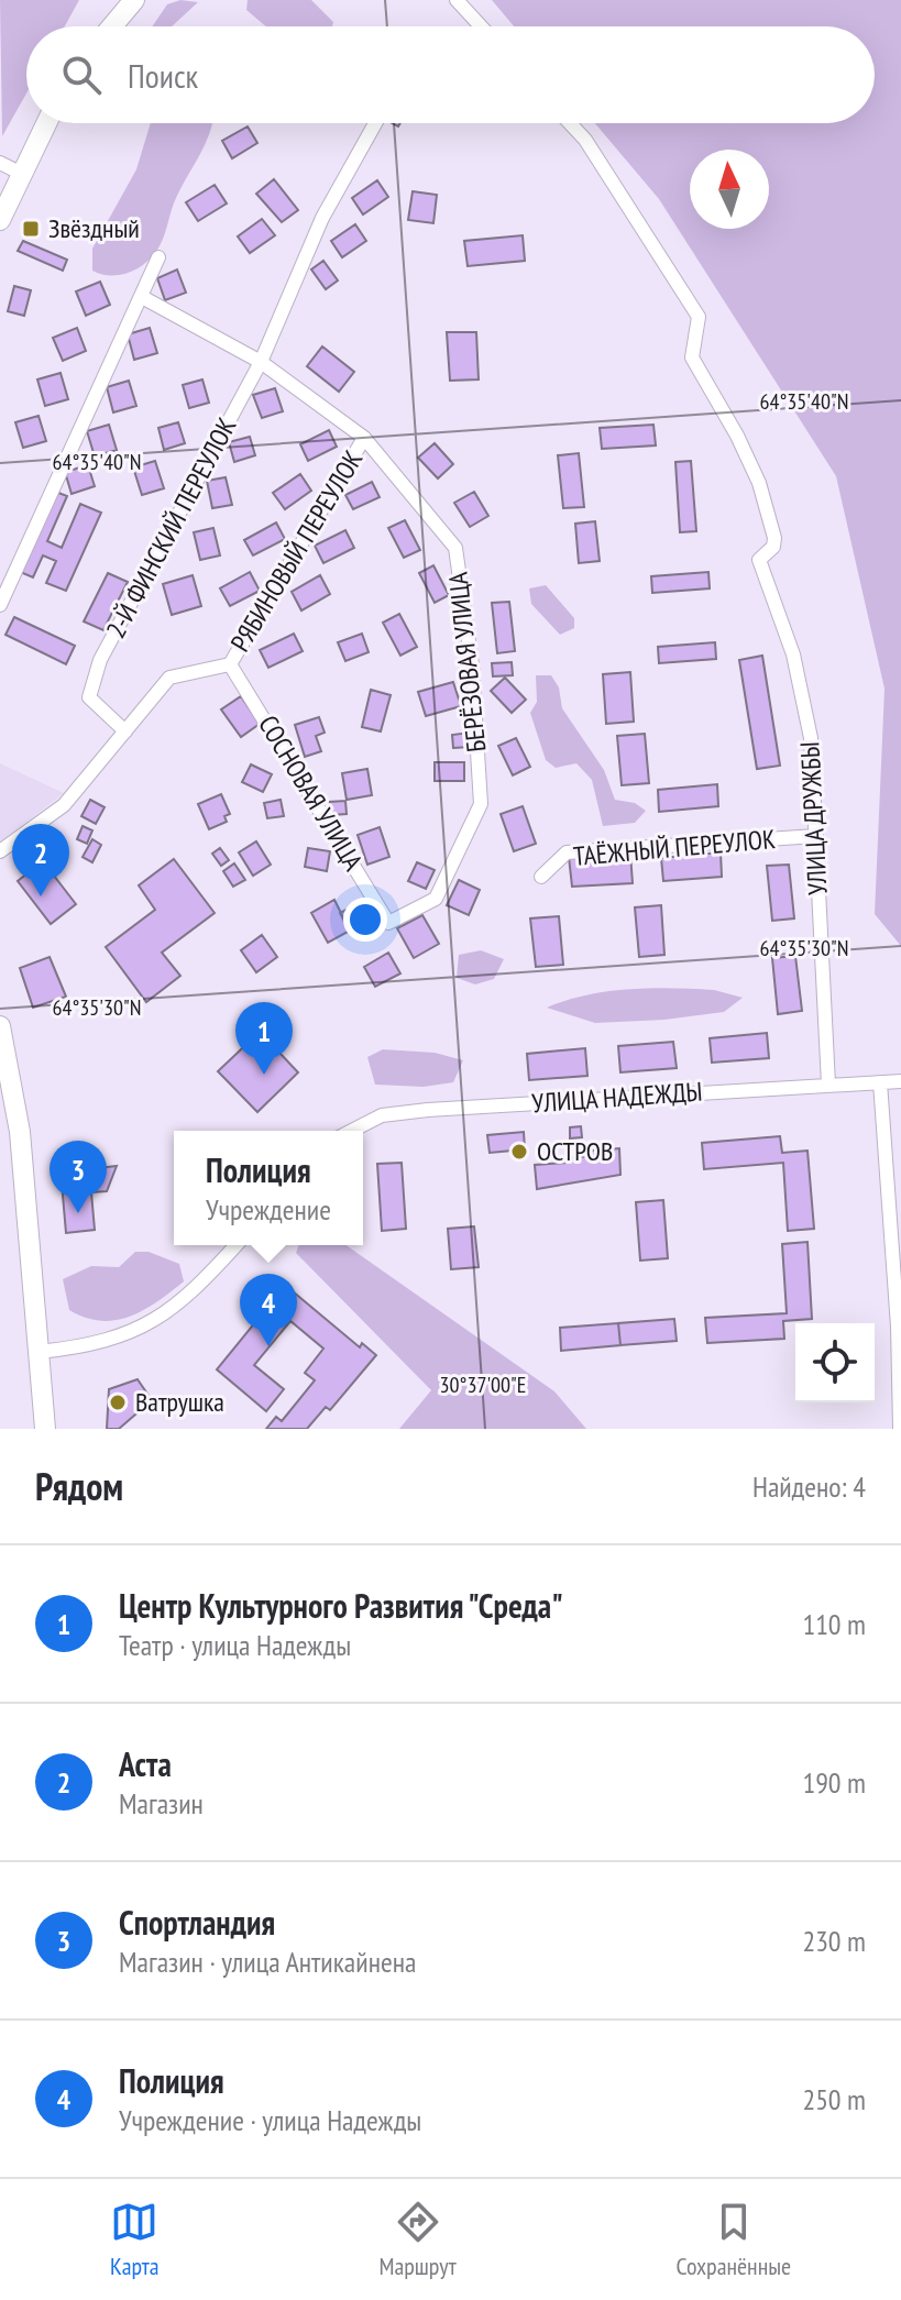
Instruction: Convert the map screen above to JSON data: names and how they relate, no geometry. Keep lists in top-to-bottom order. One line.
{"streets":{"street":["2-Й ФИНСКИЙ ПЕРЕУЛОК","РЯБИНОВЫЙ ПЕРЕУЛОК","БЕРЁЗОВАЯ УЛИЦА","СОСНОВАЯ УЛИЦА","УЛИЦА ДРУЖБЫ","ТАЁЖНЫЙ ПЕРЕУЛОК","УЛИЦА НАДЕЖДЫ"]},"crossings":[["2-Й ФИНСКИЙ ПЕРЕУЛОК","БЕРЁЗОВАЯ УЛИЦА"],["РЯБИНОВЫЙ ПЕРЕУЛОК","БЕРЁЗОВАЯ УЛИЦА"],["РЯБИНОВЫЙ ПЕРЕУЛОК","СОСНОВАЯ УЛИЦА"],["БЕРЁЗОВАЯ УЛИЦА","СОСНОВАЯ УЛИЦА"],["УЛИЦА ДРУЖБЫ","ТАЁЖНЫЙ ПЕРЕУЛОК"],["УЛИЦА ДРУЖБЫ","УЛИЦА НАДЕЖДЫ"]],"places":{"transit":["Звёздный"],"other":["ОСТРОВ","Ватрушка"]},"north":"top","page":{"search":"Поиск","pins":["2","1","3","4"],"popup":["Полиция","Учреждение"],"heading":["Рядом","Найдено: 4"],"list":[{"mark":"1","name":"Центр Культурного Развития \"Среда\"","note":"Театр · улица Надежды","value":"110 m"},{"mark":"2","name":"Аста","note":"Магазин","value":"190 m"},{"mark":"3","name":"Спортландия","note":"Магазин · улица Антикайнена","value":"230 m"},{"mark":"4","name":"Полиция","note":"Учреждение · улица Надежды","value":"250 m"}],"nav":["Карта","Маршрут","Сохранённые"]},"coordinates":["64°35'40\"N","64°35'30\"N","30°37'00\"E"]}
